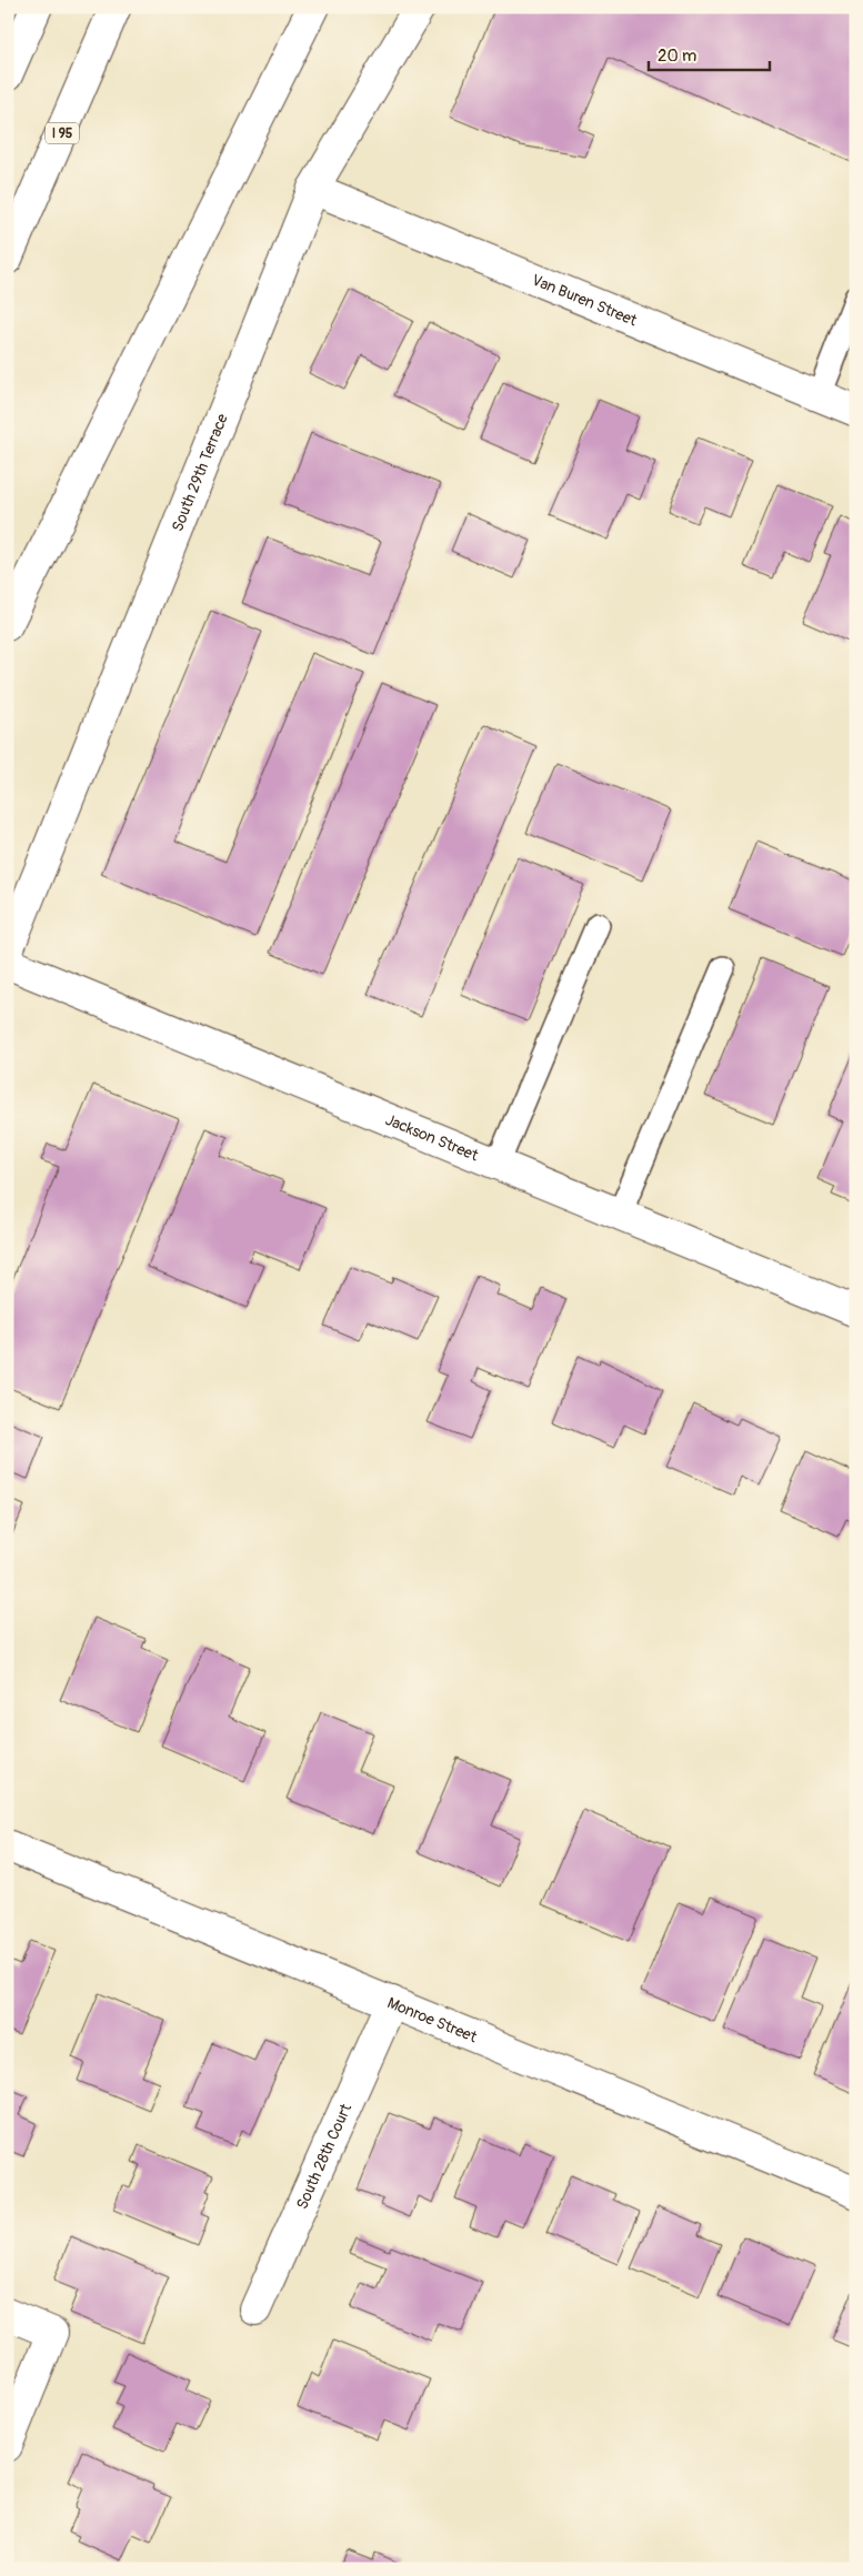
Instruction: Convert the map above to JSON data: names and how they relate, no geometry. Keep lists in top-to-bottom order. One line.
{"streets":{"main road":["I 95","Van Buren Street","South 29th Terrace","Jackson Street","Monroe Street","South 28th Court"]},"crossings":[["Van Buren Street","South 29th Terrace"],["Monroe Street","South 28th Court"]],"scale_bar":"20 m"}
